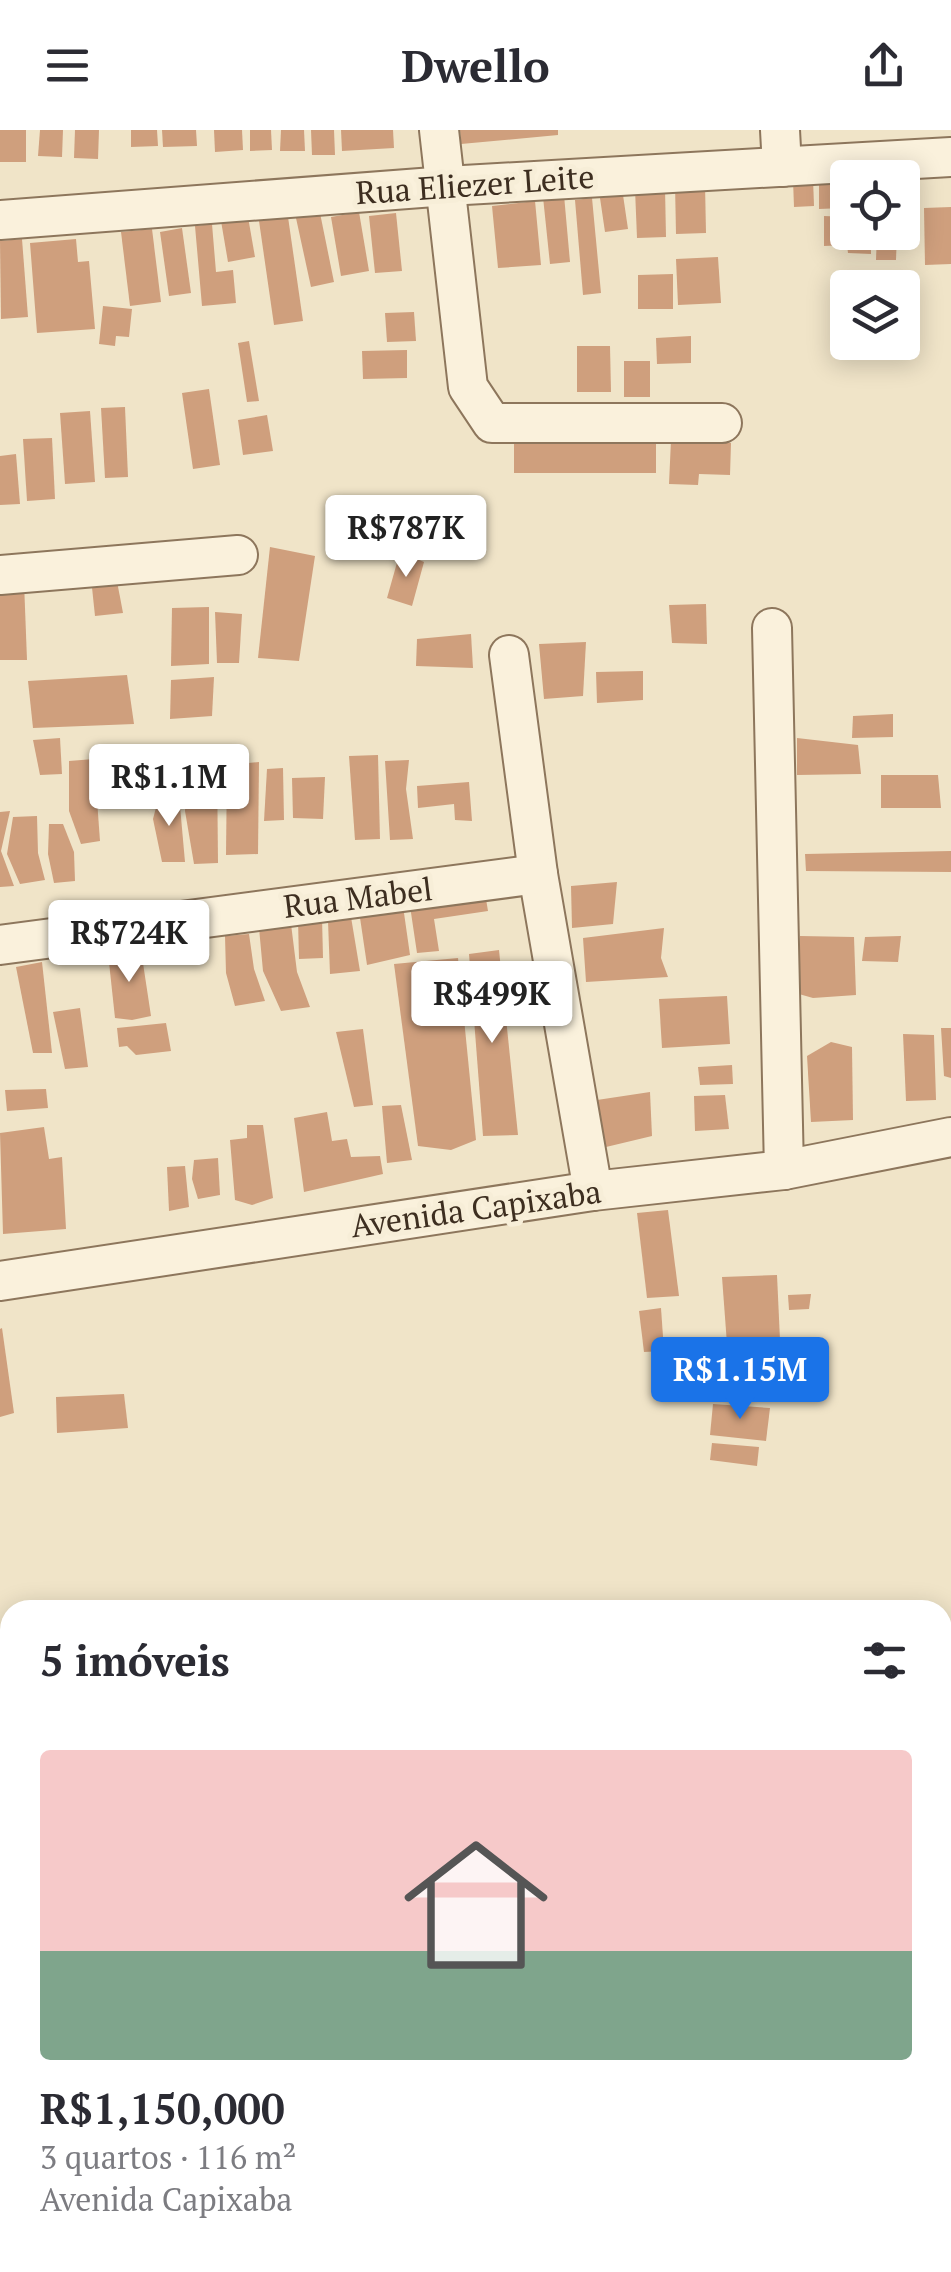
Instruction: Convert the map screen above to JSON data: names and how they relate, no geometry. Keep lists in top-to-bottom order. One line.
{"streets":{"street":["Rua Eliezer Leite","Rua Mabel","Avenida Capixaba"]},"page":{"header":"Dwello","price":["R$787K","R$1.1M","R$724K","R$499K","R$1.15M"],"heading":"5 imóveis","list":[{"name":"R$1,150,000","note":"3 quartos · 116 m² · Avenida Capixaba"}]}}
